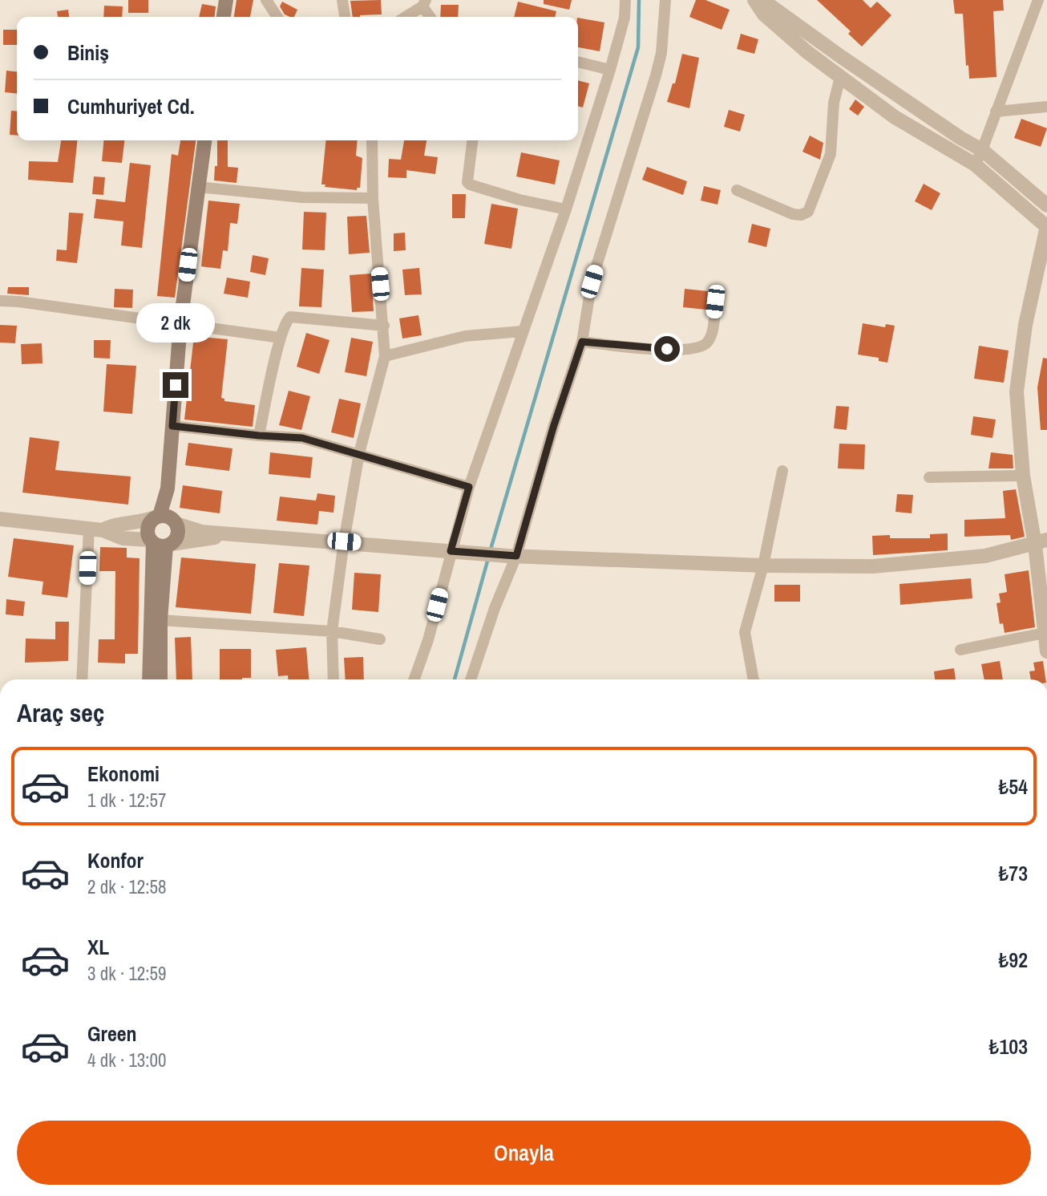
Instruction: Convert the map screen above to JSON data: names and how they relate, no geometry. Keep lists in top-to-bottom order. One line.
{"page":{"banner":["Biniş","Cumhuriyet Cd."],"bubble":"2 dk","heading":"Araç seç","list":[{"name":"Ekonomi","note":"1 dk · 12:57","value":"₺54"},{"name":"Konfor","note":"2 dk · 12:58","value":"₺73"},{"name":"XL","note":"3 dk · 12:59","value":"₺92"},{"name":"Green","note":"4 dk · 13:00","value":"₺103"}],"buttons":"Onayla"}}
